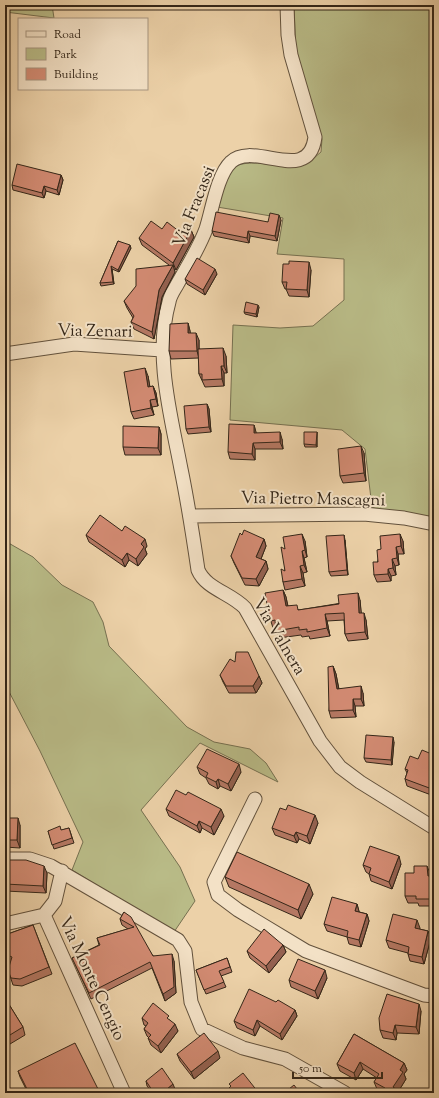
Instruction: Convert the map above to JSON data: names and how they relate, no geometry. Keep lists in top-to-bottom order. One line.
{"streets":{"street":["Via Fracassi","Via Zenari","Via Pietro Mascagni","Via Valnera","Via Monte Cengio"]},"crossings":[["Via Fracassi","Via Zenari"],["Via Fracassi","Via Valnera"],["Via Zenari","Via Valnera"],["Via Pietro Mascagni","Via Valnera"]],"legend":["Road","Park","Building"],"scale_bar":"50 m"}
